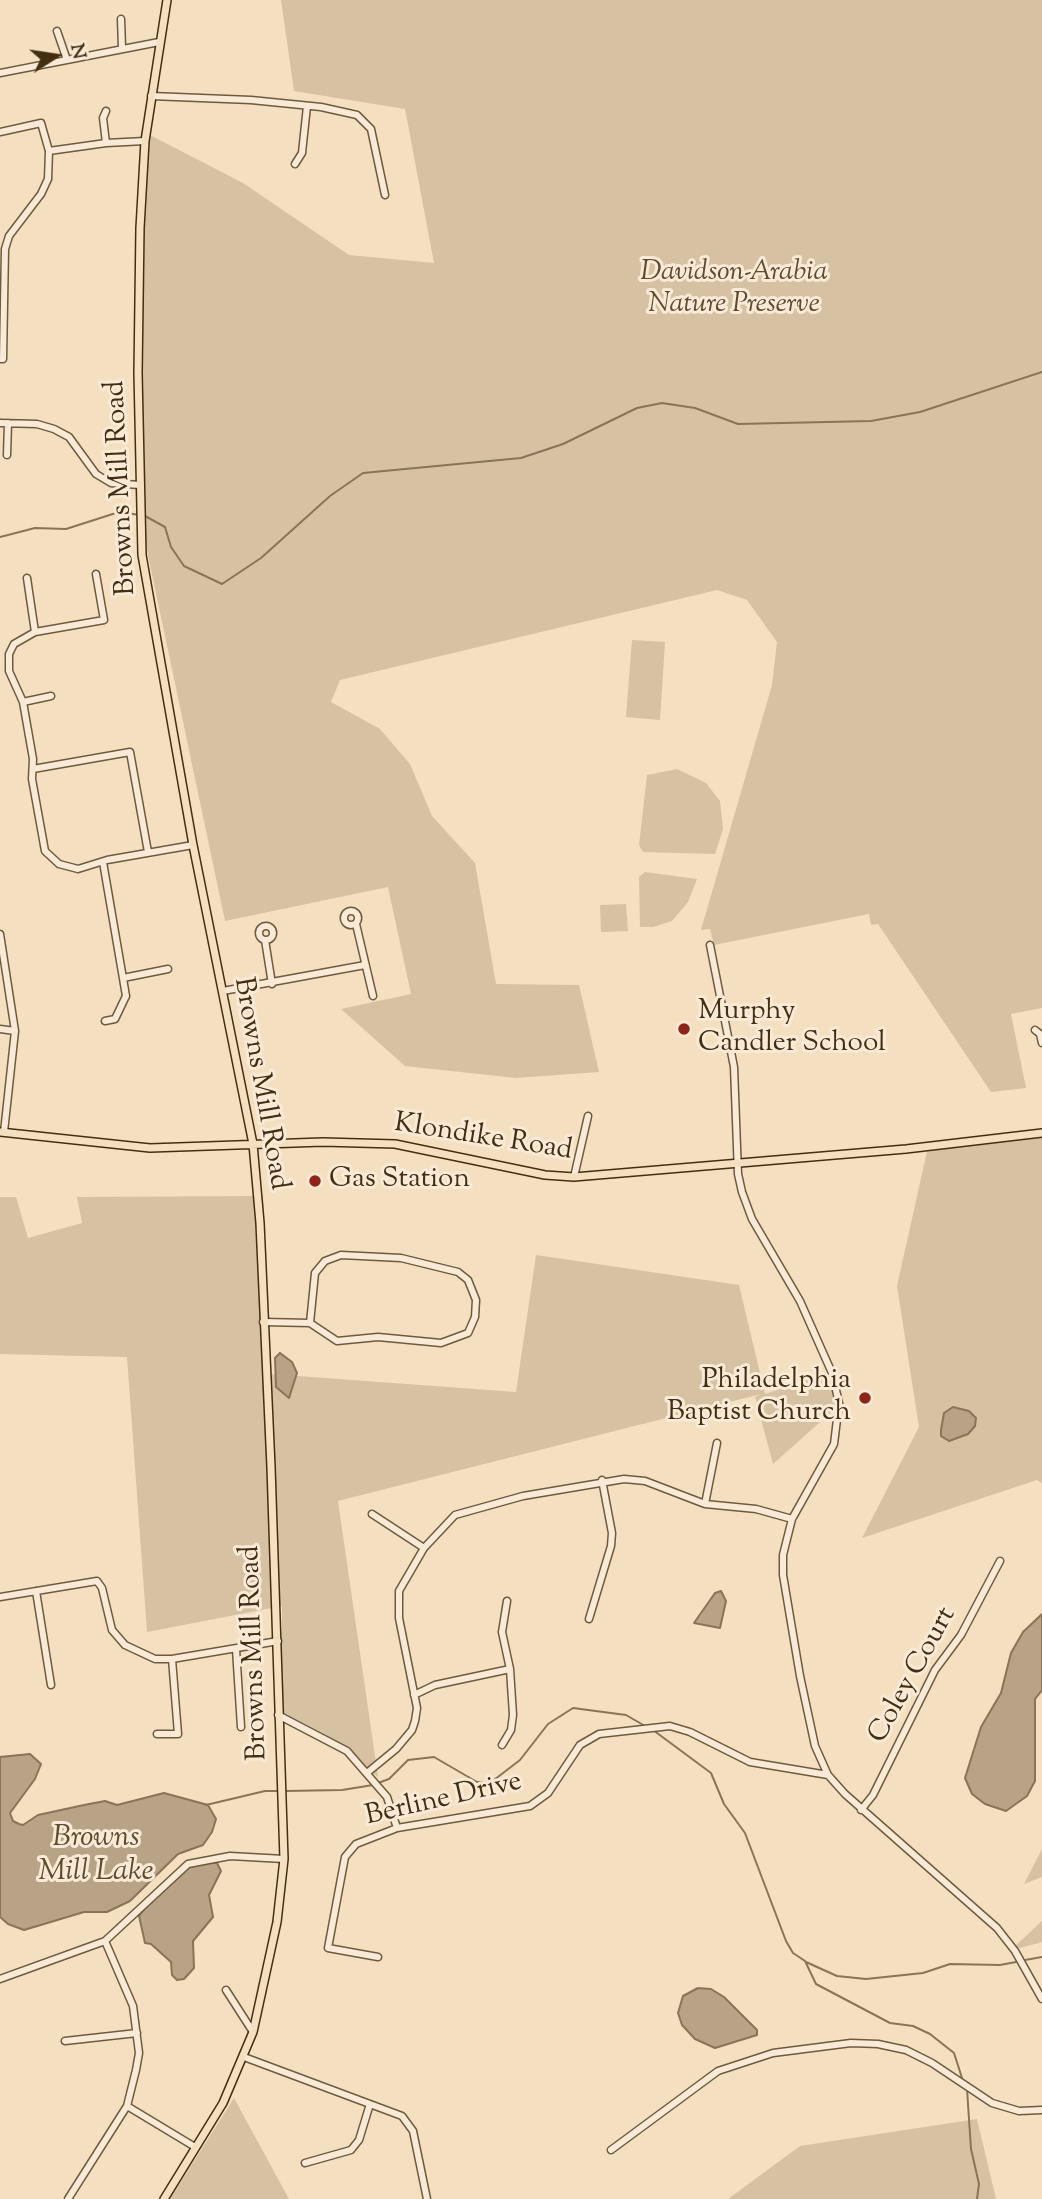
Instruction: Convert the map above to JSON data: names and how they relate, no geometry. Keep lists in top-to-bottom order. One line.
{"streets":{"main road":["Browns Mill Road","Klondike Road"],"street":["Coley Court","Berline Drive"]},"crossings":[["Browns Mill Road","Klondike Road"]],"water":["Browns Mill Lake"],"parks":["Davidson-Arabia Nature Preserve"],"places":["Murphy Candler School","Gas Station","Philadelphia Baptist Church"],"north":"right"}
